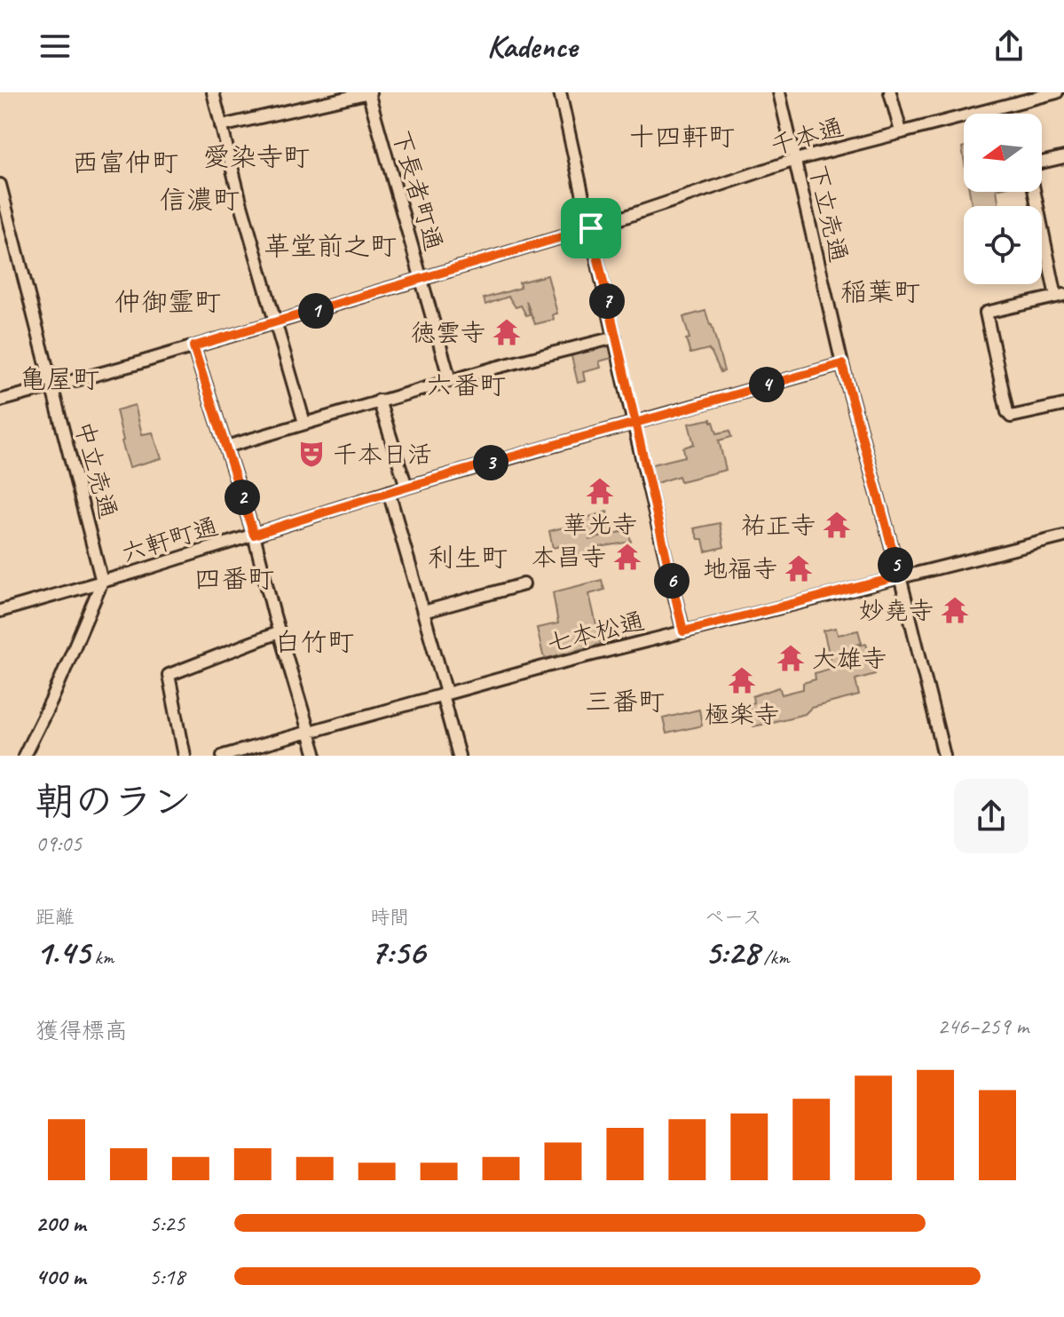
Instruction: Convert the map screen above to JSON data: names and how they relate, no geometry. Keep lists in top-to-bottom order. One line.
{"streets":{"street":["千本通","下長者町通","下立売通","中立売通","六軒町通","七本松通"]},"crossings":[["千本通","下長者町通"],["千本通","下立売通"],["千本通","中立売通"],["下立売通","六軒町通"],["下立売通","七本松通"],["中立売通","六軒町通"]],"districts":["十四軒町","愛染寺町","西富仲町","信濃町","革堂前之町","稲葉町","仲御霊町","亀屋町","六番町","利生町","四番町","白竹町","三番町"],"places":{"temple":["徳雲寺","華光寺","祐正寺","本昌寺","地福寺","妙堯寺","大雄寺","極楽寺"],"theatre":["千本日活"]},"north":"left","page":{"header":"Kadence","pins":["7","1","4","3","2","5","6"],"heading":["朝のラン","09:05"],"stats":[["距離","1.45 km"],["時間","7:56"],["ペース","5:28 /km"]],"chart":["獲得標高","246–259 m"],"list":[{"name":"200 m","note":"5:25"},{"name":"400 m","note":"5:18"}]}}
